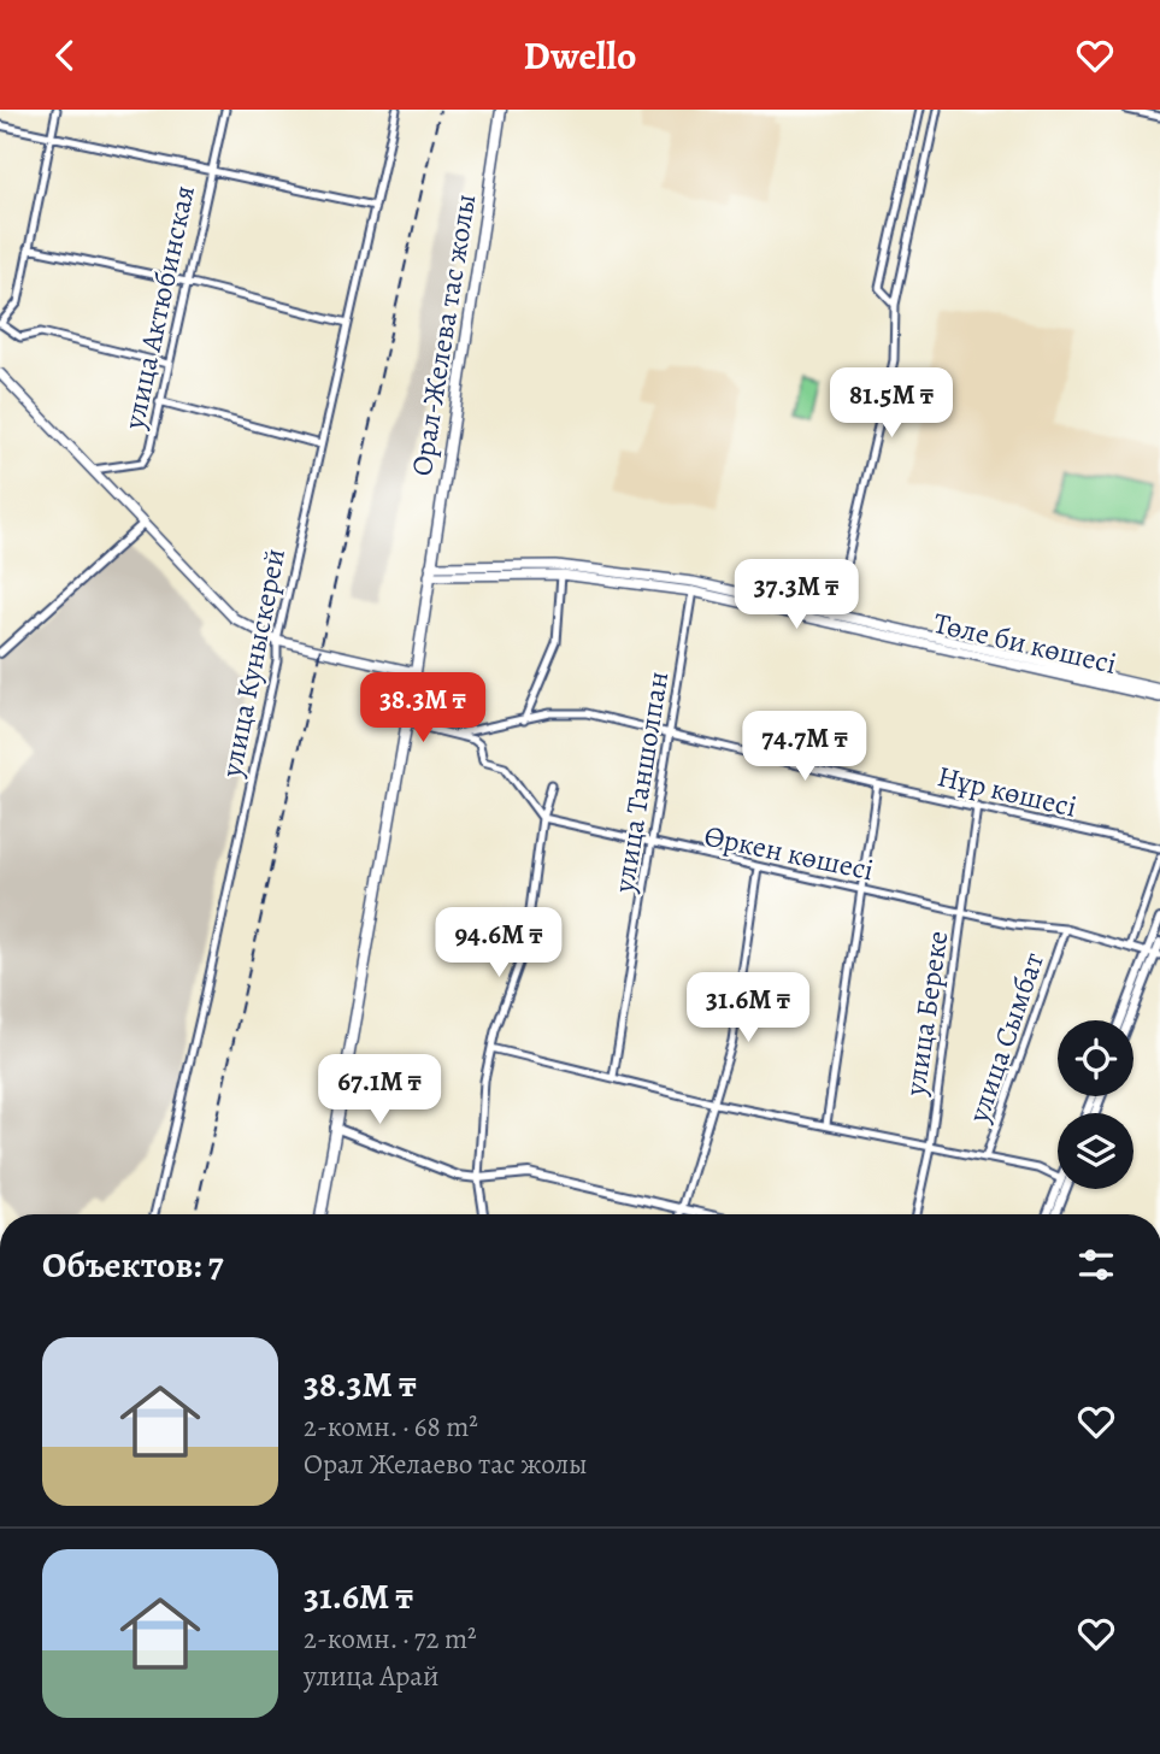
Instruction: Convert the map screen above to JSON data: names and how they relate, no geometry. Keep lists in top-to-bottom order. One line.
{"streets":{"main road":["Орал-Желева тас жолы","Төле би көшесі"],"street":["улица Актюбинская","улица Куныскерей","улица Таншолпан","Нұр көшесі","Өркен көшесі","улица Береке","улица Сымбат"]},"crossings":[["Орал-Желева тас жолы","Төле би көшесі"],["Төле би көшесі","улица Таншолпан"],["улица Таншолпан","Нұр көшесі"],["улица Таншолпан","Өркен көшесі"],["Нұр көшесі","улица Береке"],["Өркен көшесі","улица Береке"],["Өркен көшесі","улица Сымбат"]],"page":{"header":"Dwello","price":["81.5M ₸","37.3M ₸","38.3M ₸","74.7M ₸","94.6M ₸","31.6M ₸","67.1M ₸"],"heading":"Объектов: 7","list":[{"name":"38.3M ₸","note":"2-комн. · 68 m² · Орал Желаево тас жолы"},{"name":"31.6M ₸","note":"2-комн. · 72 m² · улица Арай"}]}}
